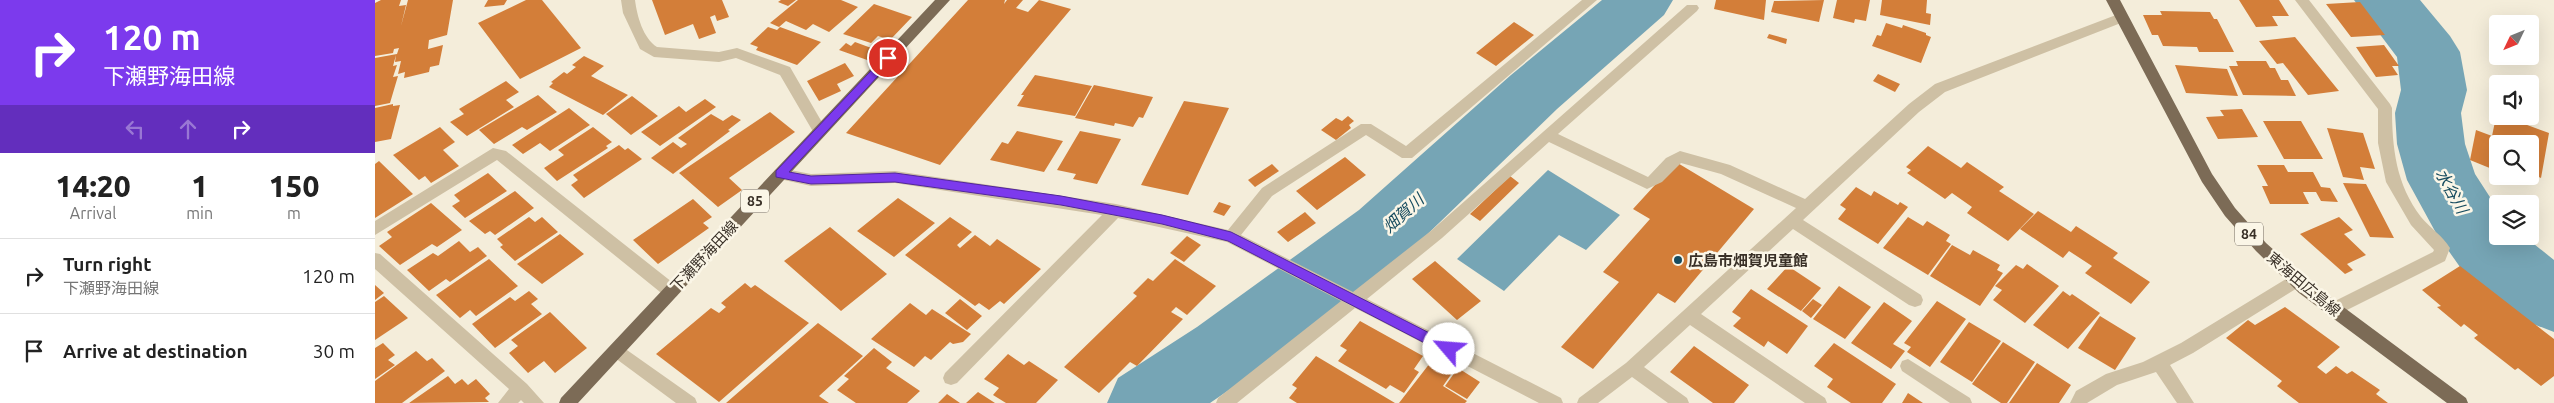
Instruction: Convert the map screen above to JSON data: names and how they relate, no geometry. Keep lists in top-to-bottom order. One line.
{"streets":{"main road":["85","84","下瀬野海田線","東海田広島線"]},"water":["水谷川","畑賀川"],"places":["広島市畑賀児童館"],"north":"bottom left","page":{"turn":["120 m","下瀬野海田線"],"eta":["14:20","Arrival","1","min","150","m"],"list":[{"name":"Turn right","note":"下瀬野海田線","value":"120 m"},{"name":"Arrive at destination","value":"30 m"}]}}
